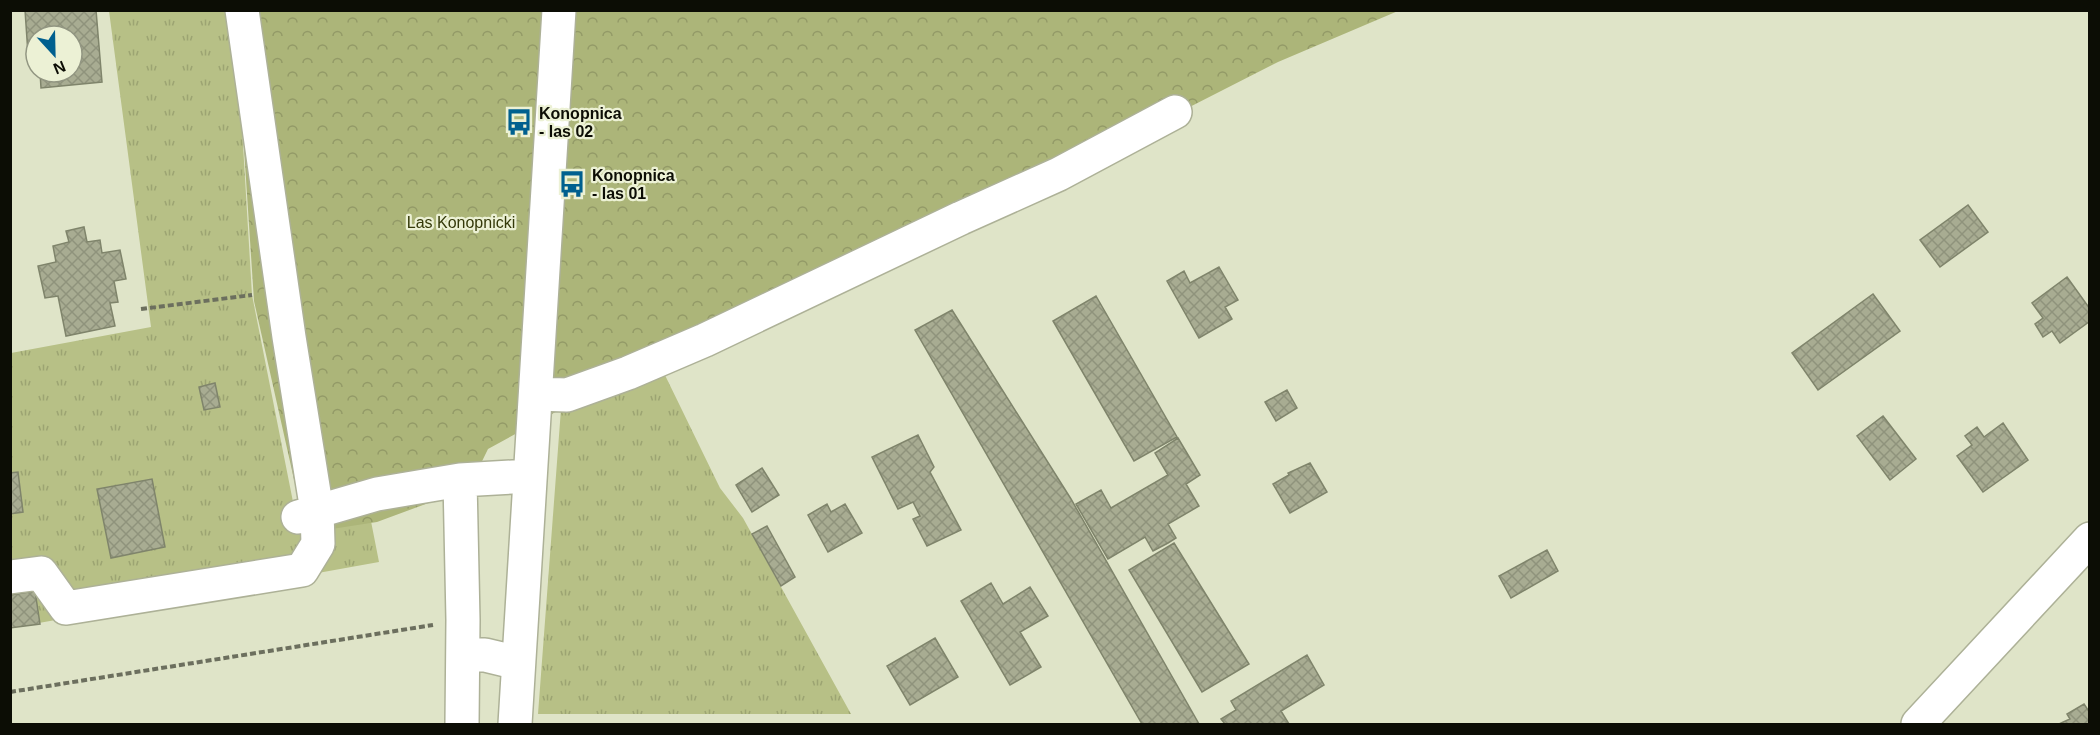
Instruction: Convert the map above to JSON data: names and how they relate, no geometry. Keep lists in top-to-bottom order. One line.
{"parks":["Las Konopnicki"],"places":{"bus stop":["Konopnica - las 02","Konopnica - las 01"]},"north":"bottom"}
